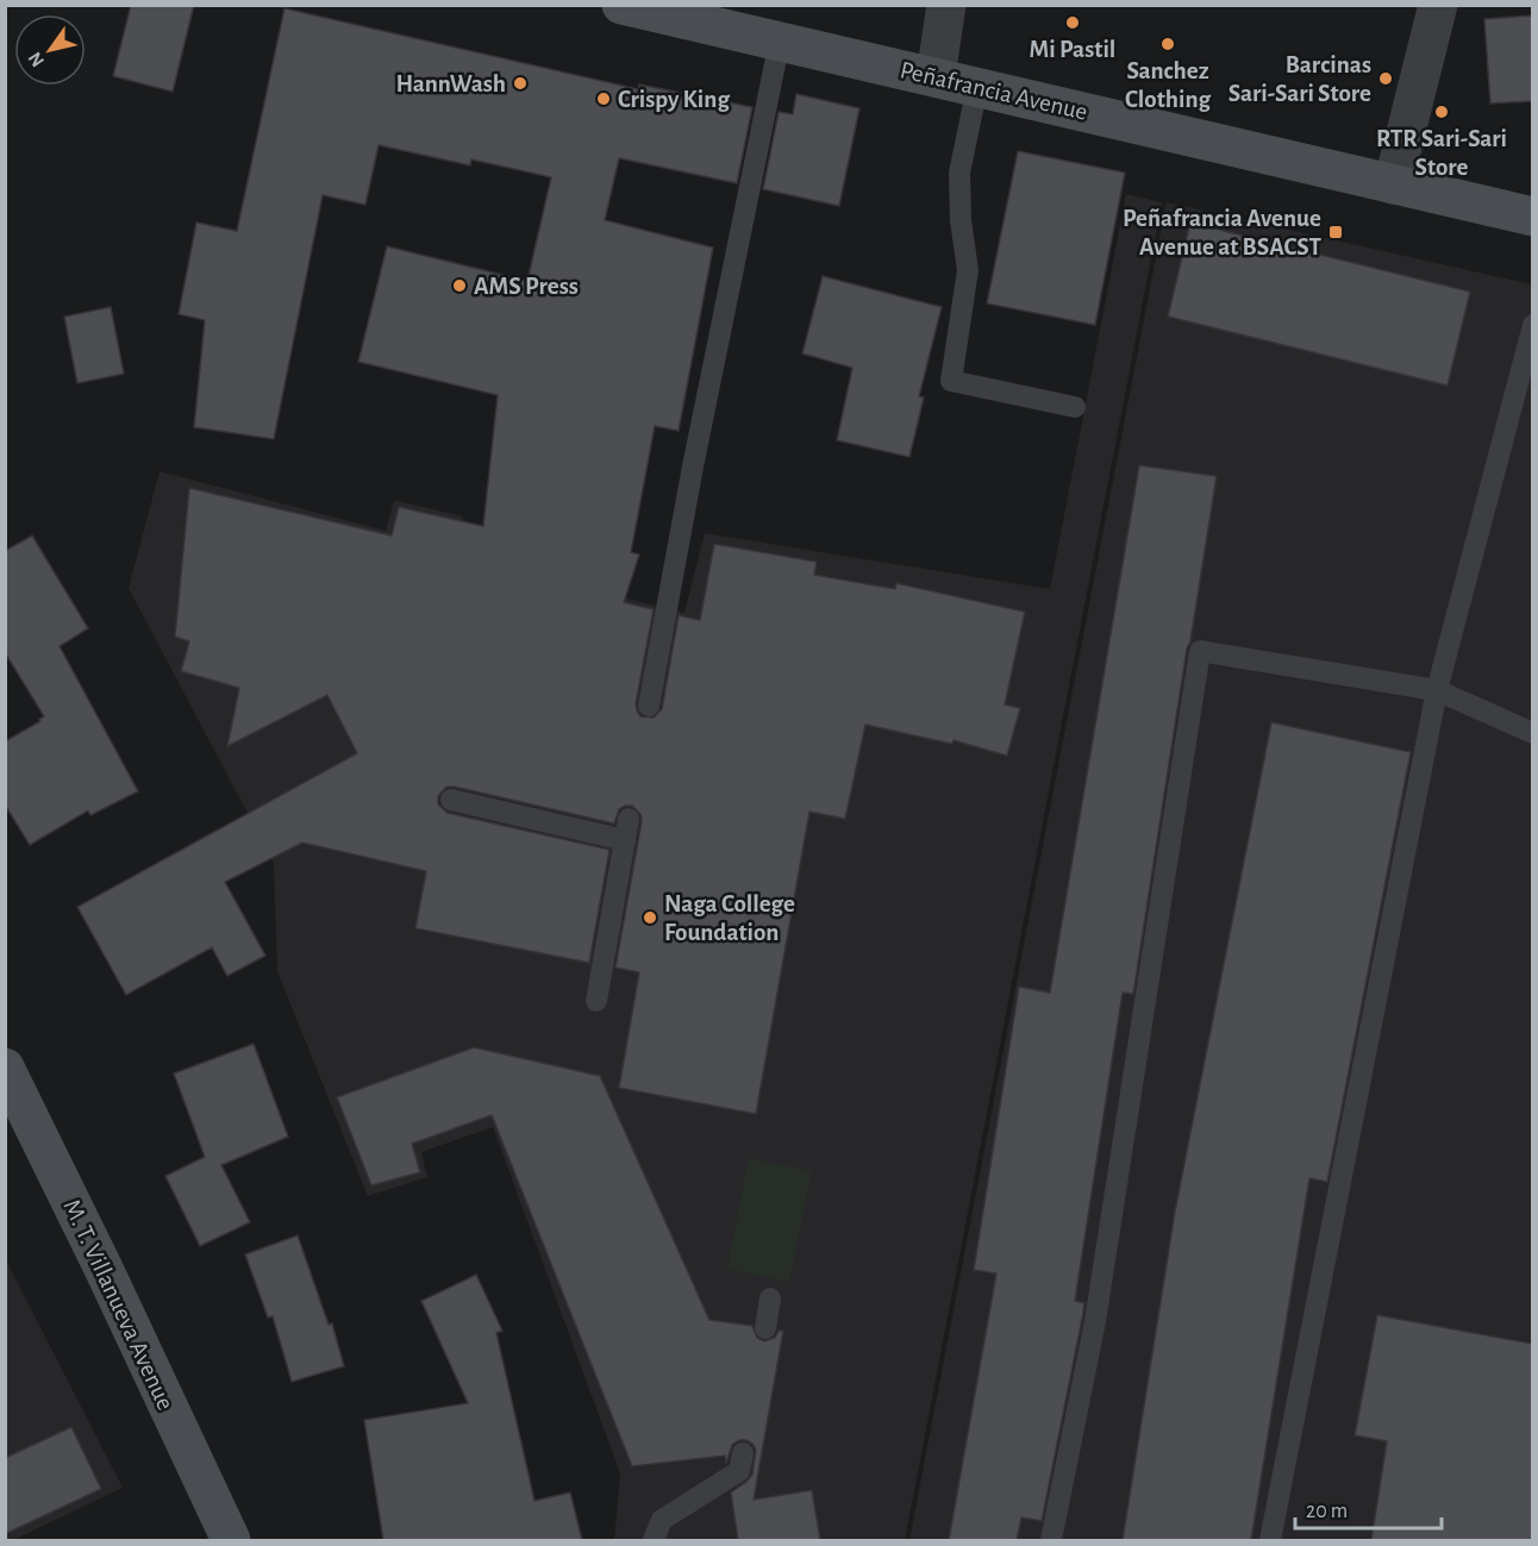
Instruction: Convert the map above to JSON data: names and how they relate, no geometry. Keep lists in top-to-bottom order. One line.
{"streets":{"main road":["Peñafrancia Avenue","M. T. Villanueva Avenue"]},"places":{"other":["Mi Pastil","Sanchez Clothing","Barcinas Sari-Sari Store","HannWash","Crispy King","RTR Sari-Sari Store","AMS Press","Naga College Foundation"],"transit":["Peñafrancia Avenue Avenue at BSACST"]},"scale_bar":"20 m","north":"bottom left"}
